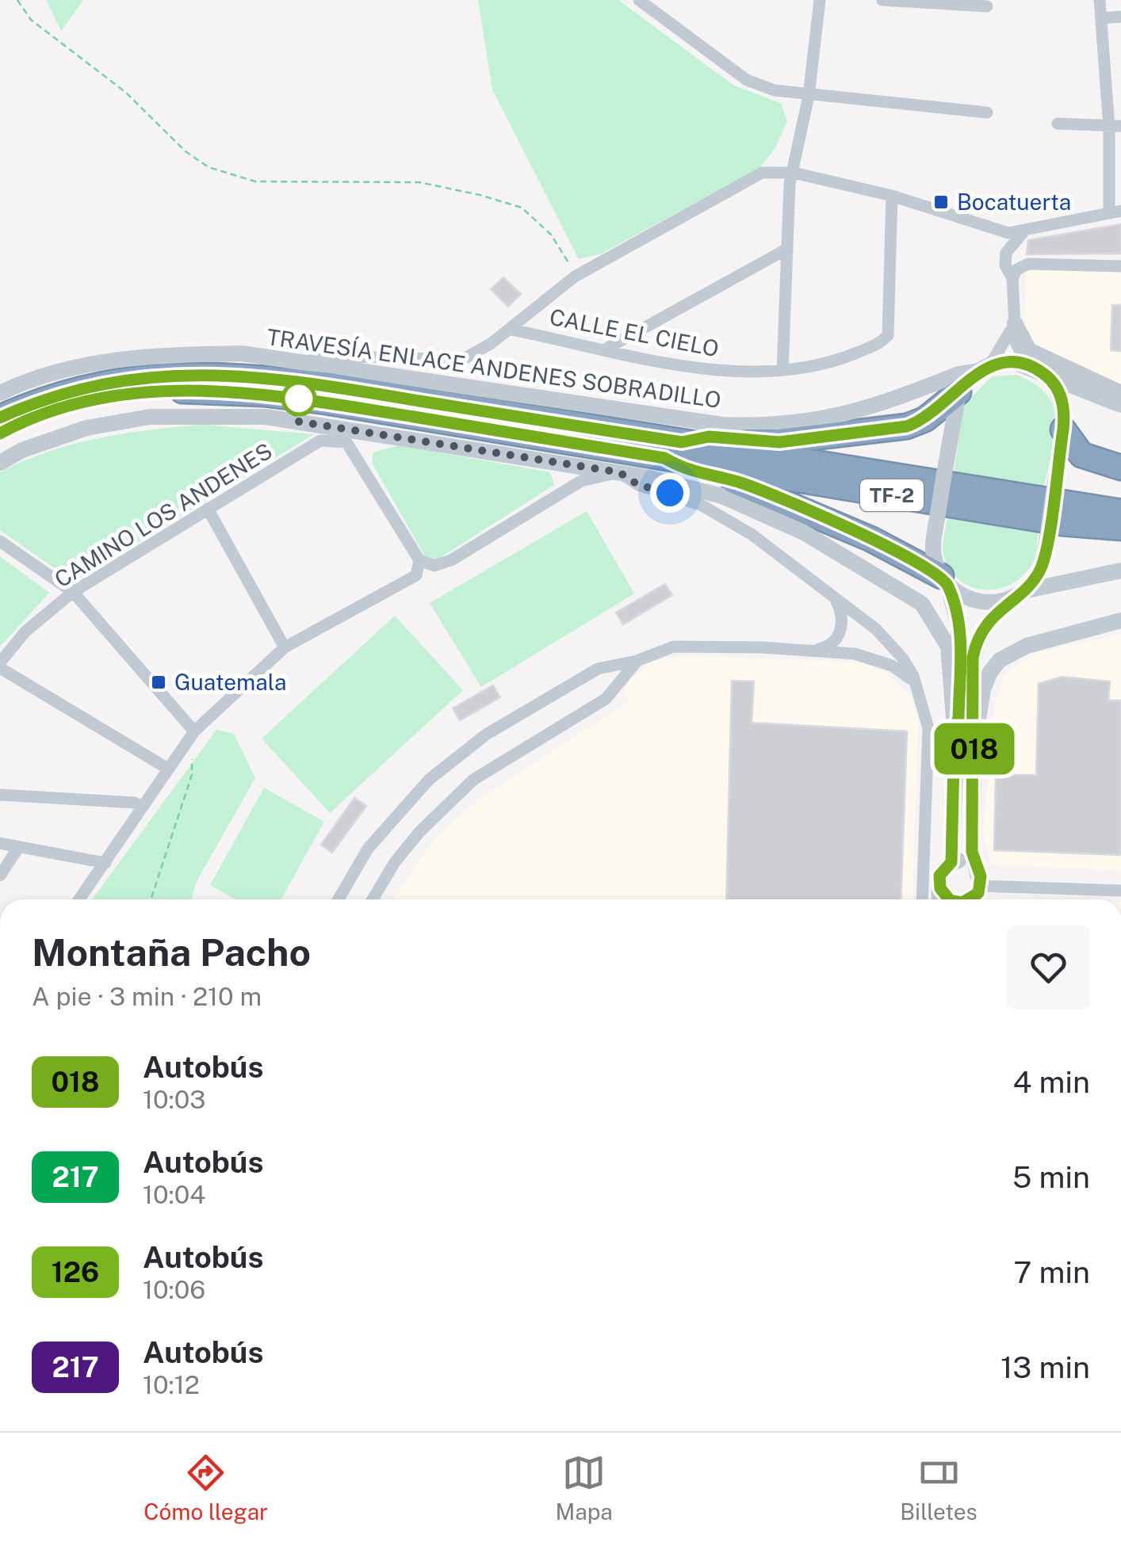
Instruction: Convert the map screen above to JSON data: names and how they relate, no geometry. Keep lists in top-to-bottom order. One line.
{"streets":{"highway":["TF-2"],"street":["CALLE EL CIELO","TRAVESÍA ENLACE ANDENES SOBRADILLO","CAMINO LOS ANDENES"]},"places":{"transit":["Bocatuerta","Guatemala"]},"lines":["bus line 018"],"page":{"on_map":"018","heading":["Montaña Pacho","A pie · 3 min · 210 m"],"list":[{"mark":"018","name":"Autobús","note":"10:03","value":"4 min"},{"mark":"217","name":"Autobús","note":"10:04","value":"5 min"},{"mark":"126","name":"Autobús","note":"10:06","value":"7 min"},{"mark":"217","name":"Autobús","note":"10:12","value":"13 min"}],"tabs":["Cómo llegar","Mapa","Billetes"]}}
